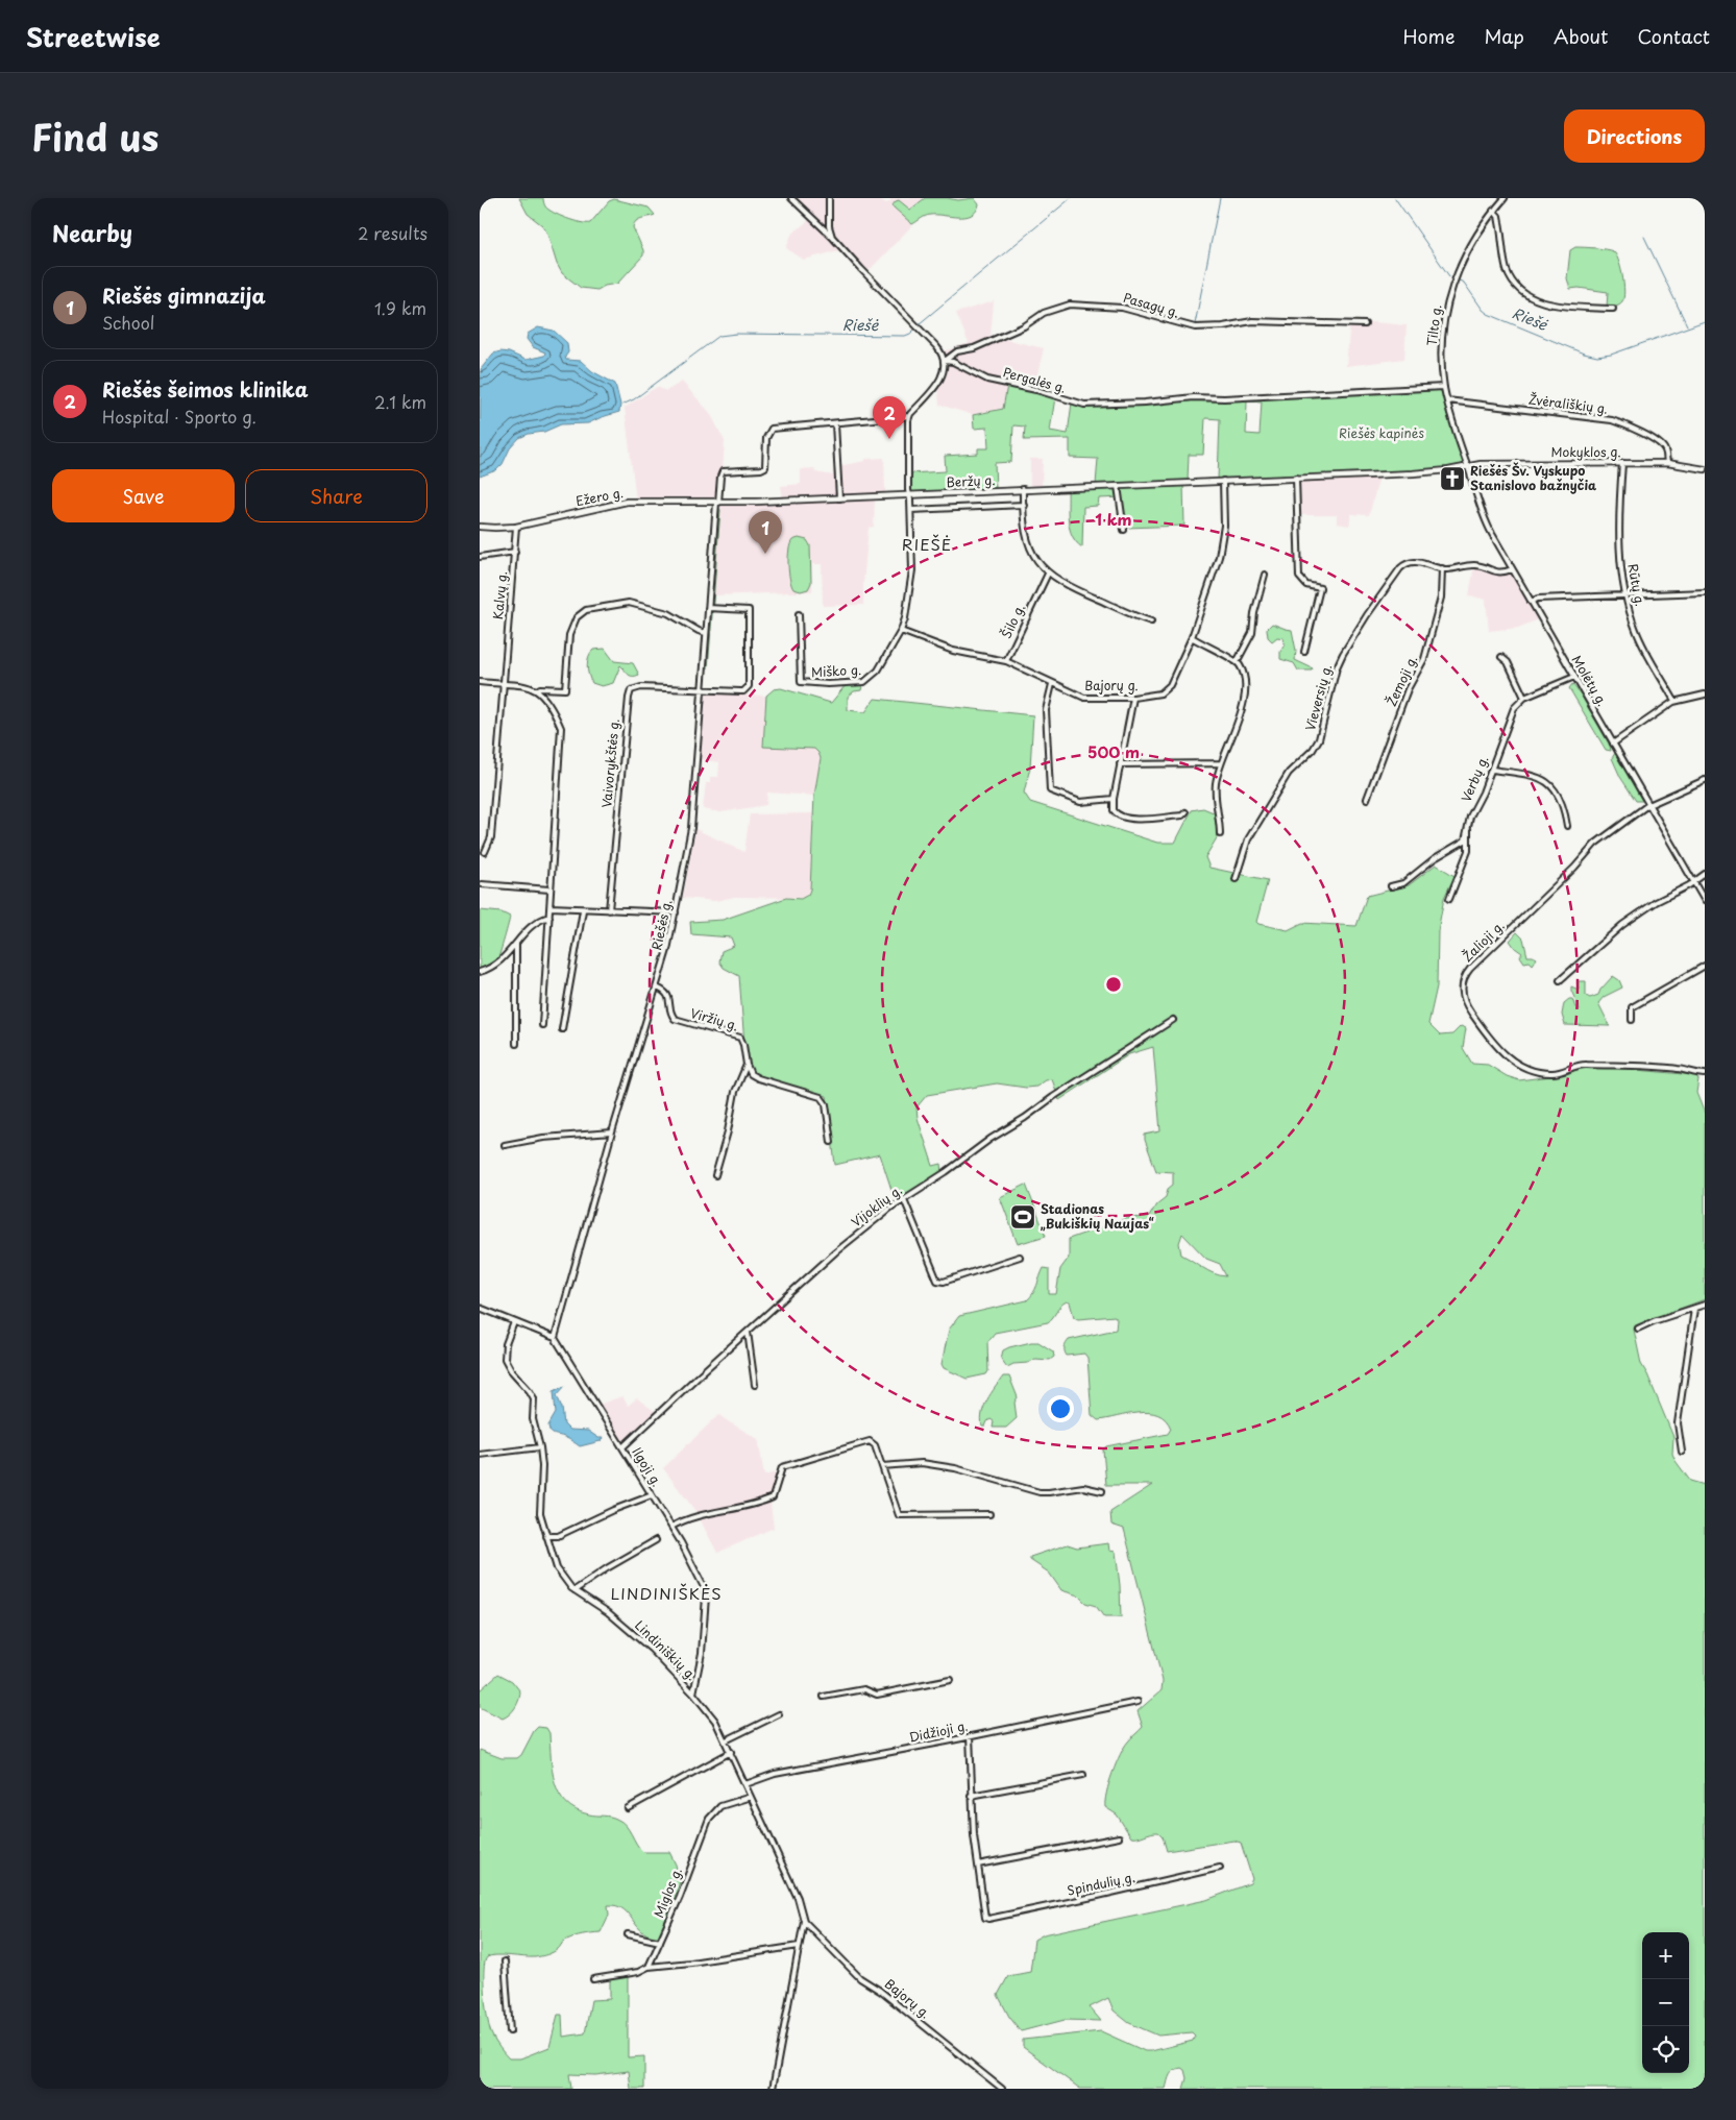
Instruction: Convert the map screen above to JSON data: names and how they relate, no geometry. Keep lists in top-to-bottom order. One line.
{"streets":{"main road":["Mokyklos g.","Beržų g.","Ežero g."],"street":["Pasagų g.","Tilto g.","Pergalės g.","Žvėrališkių g.","Rūtų g.","Kalvų g.","Šilo g.","Miško g.","Žemoji g.","Molėtų g.","Bajorų g.","Vieversių g.","Vaivorykštės g.","Verbų g.","Riešės g.","Žalioji g.","Viržių g.","Vijoklių g.","Ilgoji g.","Lindiniškių g.","Didžioji g.","Spindulių g.","Miglos g."]},"crossings":[["Pasagų g.","Pergalės g."],["Tilto g.","Pergalės g."],["Tilto g.","Žvėrališkių g."],["Tilto g.","Mokyklos g."],["Tilto g.","Molėtų g."],["Žvėrališkių g.","Mokyklos g."],["Mokyklos g.","Beržų g."],["Mokyklos g.","Rūtų g."],["Mokyklos g.","Molėtų g."],["Beržų g.","Ežero g."],["Beržų g.","Miško g."],["Beržų g.","Riešės g."],["Ežero g.","Kalvų g."],["Ežero g.","Riešės g."],["Šilo g.","Bajorų g."],["Žemoji g.","Vieversių g."],["Molėtų g.","Vieversių g."],["Molėtų g.","Žalioji g."],["Bajorų g.","Lindiniškių g."],["Vaivorykštės g.","Riešės g."],["Riešės g.","Viržių g."],["Riešės g.","Ilgoji g."],["Vijoklių g.","Ilgoji g."],["Ilgoji g.","Lindiniškių g."],["Lindiniškių g.","Didžioji g."],["Lindiniškių g.","Miglos g."]],"districts":["RIEŠĖ","LINDINIŠKĖS"],"water":["Riešė"],"parks":["Riešės kapinės"],"places":{"church":["Riešės Šv. Vyskupo Stanislovo bažnyčia"],"sports":["Stadionas „Bukiškių Naujas“"]},"page":{"header":"Streetwise","nav":["Home","Map","About","Contact"],"title":"Find us","buttons":["Directions",["Save","Share"]],"heading":["Nearby","2 results"],"list":[{"mark":"1","name":"Riešės gimnazija","note":"School","value":"1.9 km"},{"mark":"2","name":"Riešės šeimos klinika","note":"Hospital · Sporto g.","value":"2.1 km"}],"pins":["2","1"],"map_buttons":["+","−"]},"rings":["1 km","500 m"]}
